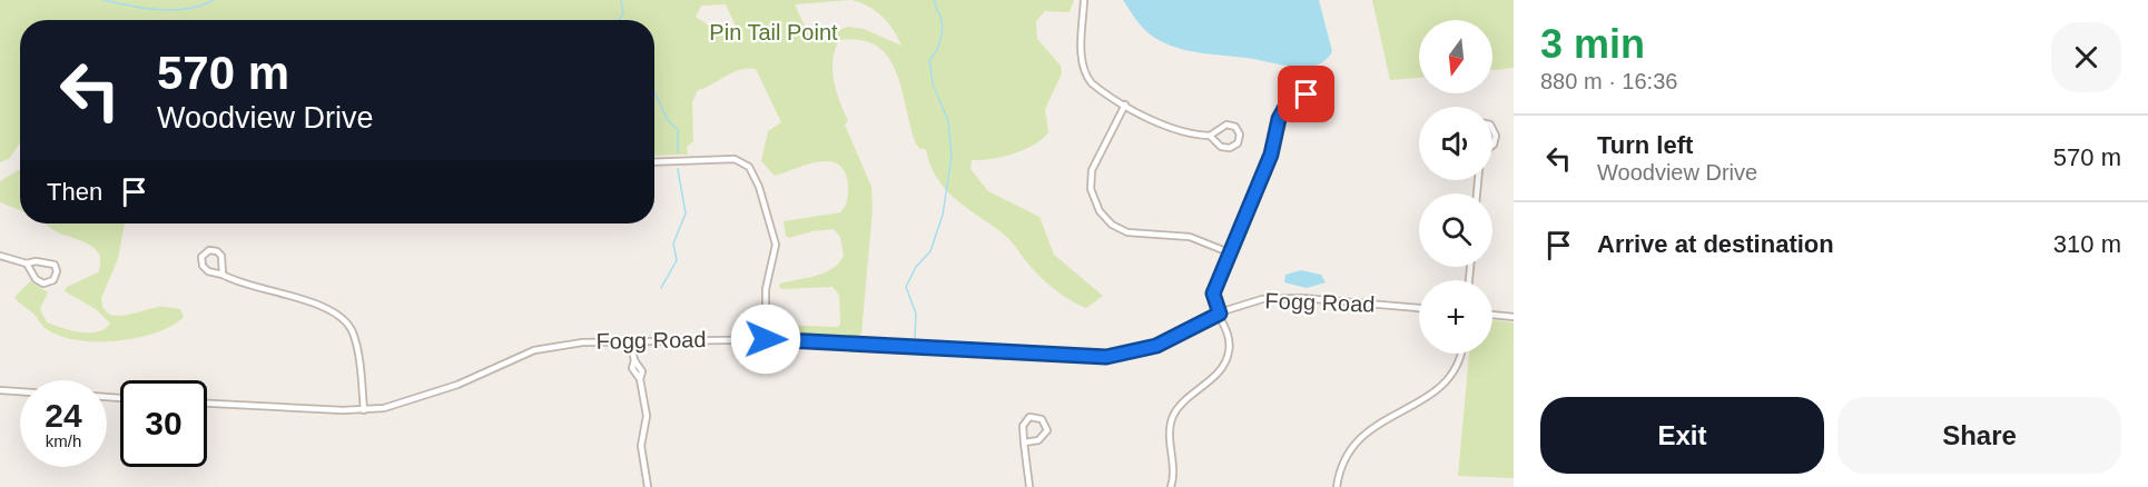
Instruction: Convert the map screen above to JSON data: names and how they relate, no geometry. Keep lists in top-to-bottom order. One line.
{"streets":{"street":["Fogg Road"]},"parks":["Pin Tail Point"],"north":"bottom","page":{"heading":["3 min","880 m · 16:36"],"map_buttons":"+","turn":["570 m","Woodview Drive"],"list":[{"name":"Turn left","note":"Woodview Drive","value":"570 m"},{"name":"Arrive at destination","value":"310 m"}],"then":"Then","speed":"24 km/h","limit":"30","buttons":["Exit","Share"]}}
